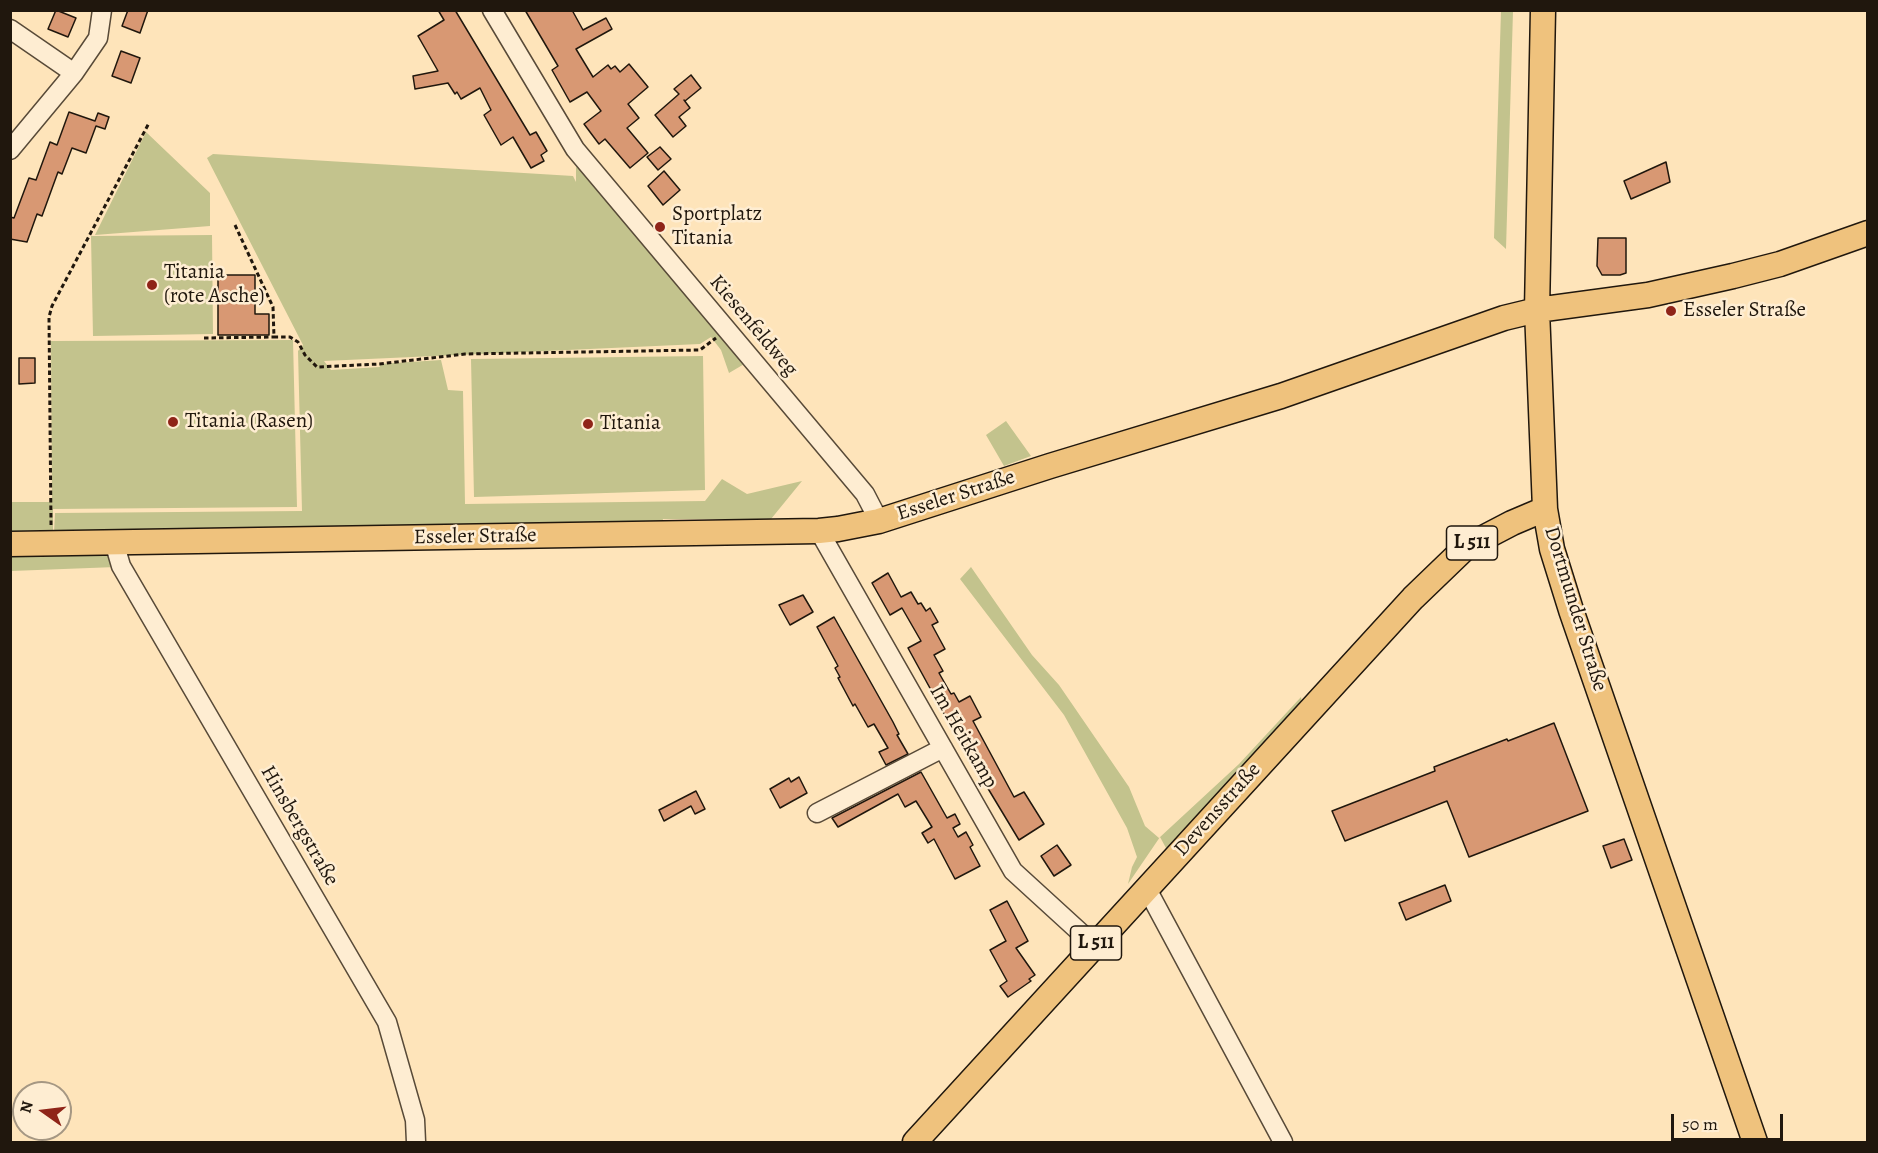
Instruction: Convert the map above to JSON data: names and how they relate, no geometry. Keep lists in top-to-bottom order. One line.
{"streets":{"main road":["Esseler Straße","L 511","Dortmunder Straße","Devensstraße"],"street":["Kiesenfeldweg","Im Heitkamp","Hinsbergstraße"]},"crossings":[["Kiesenfeldweg","Esseler Straße"],["Esseler Straße","Dortmunder Straße"],["Esseler Straße","Im Heitkamp"],["Esseler Straße","Hinsbergstraße"],["Dortmunder Straße","Devensstraße"],["Im Heitkamp","Devensstraße"]],"places":["Sportplatz Titania","Titania (rote Asche)","Esseler Straße","Titania (Rasen)","Titania"],"scale_bar":"50 m","north":"left"}
